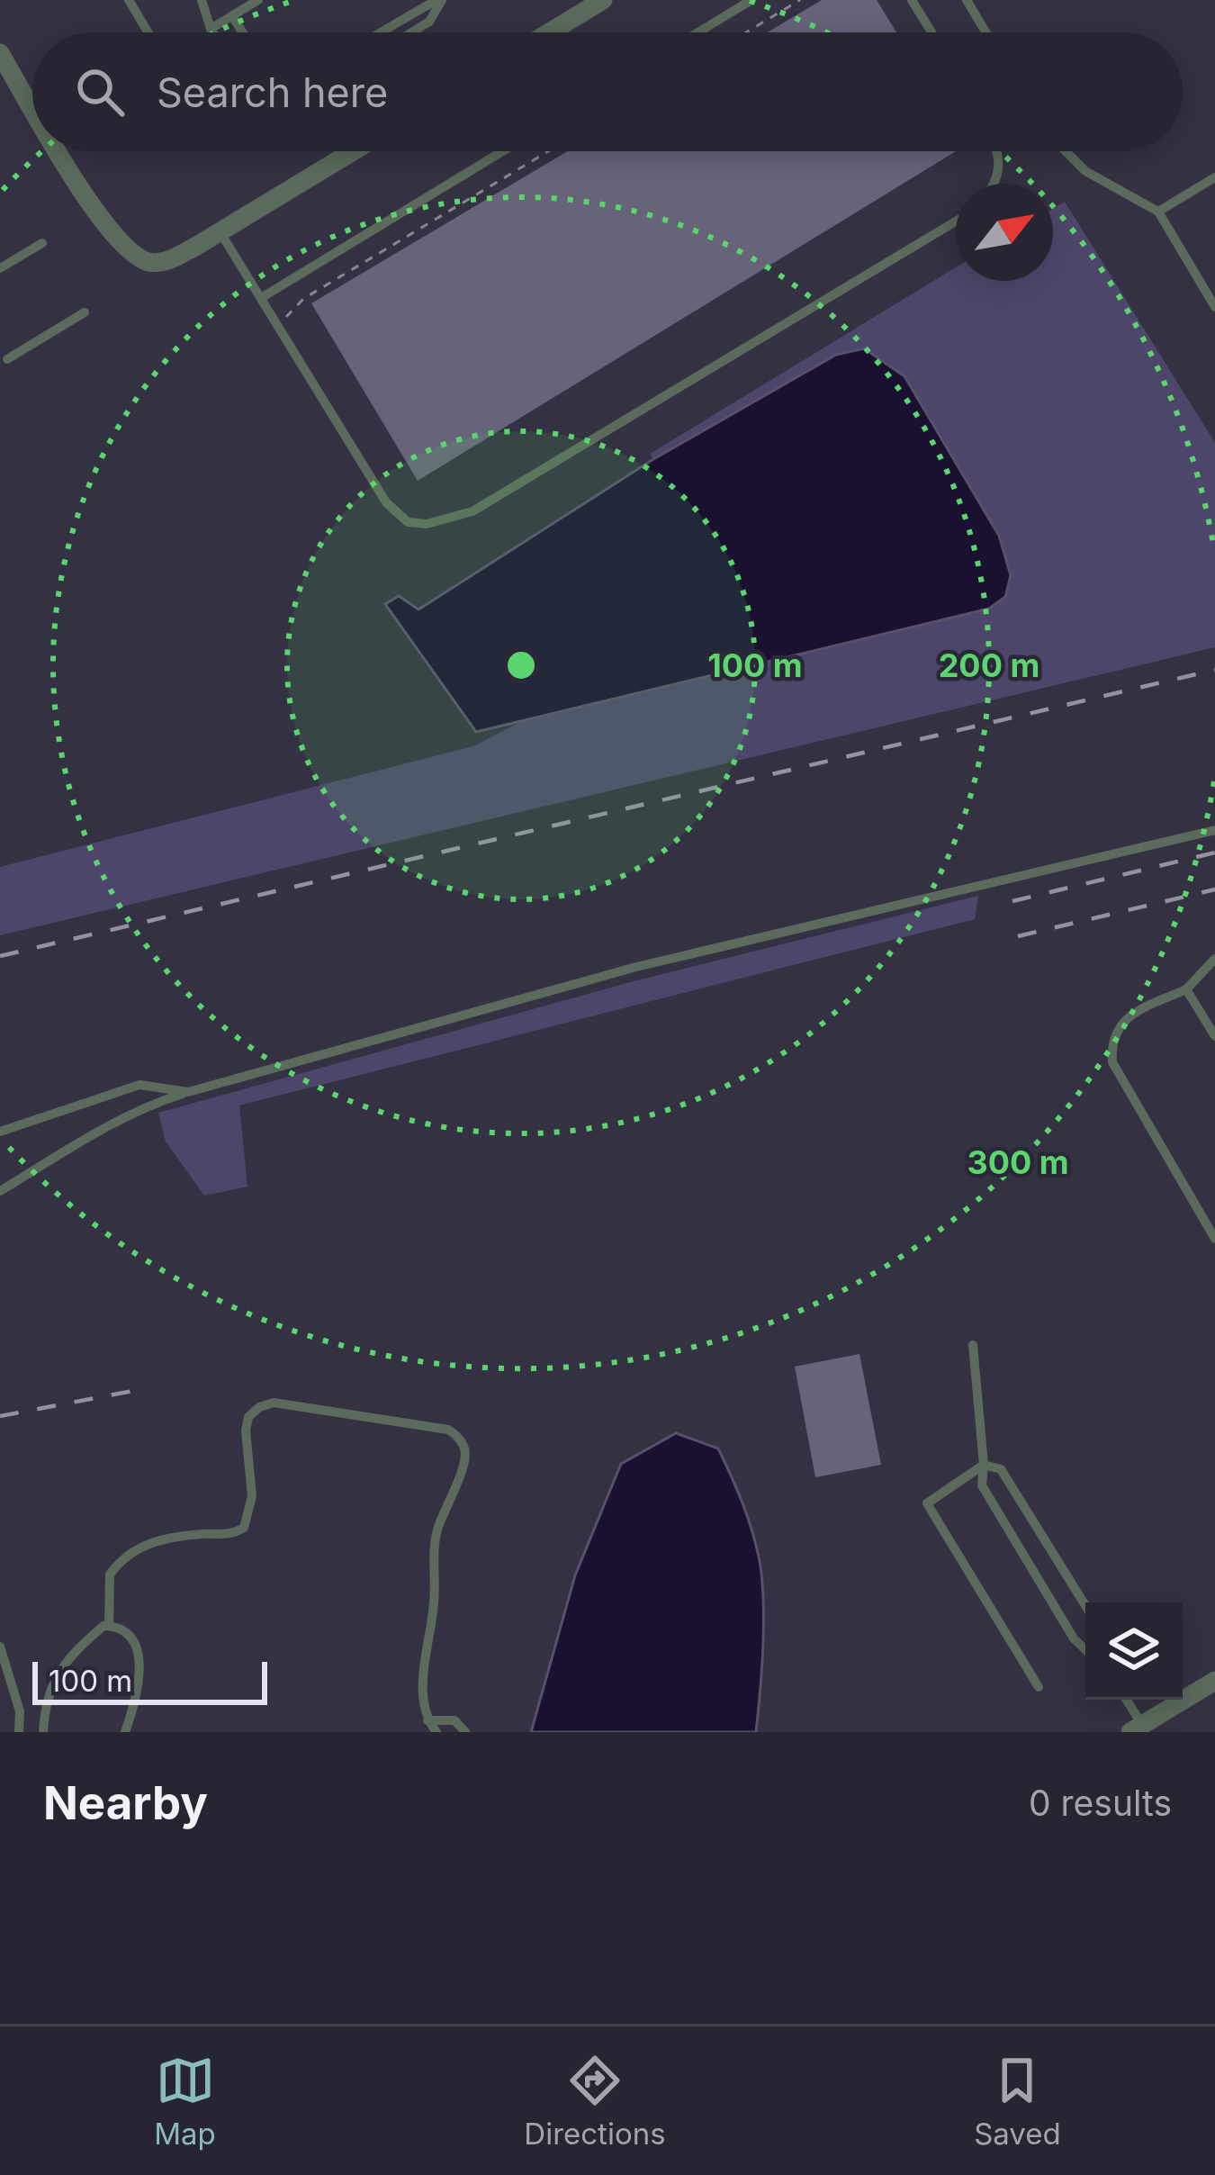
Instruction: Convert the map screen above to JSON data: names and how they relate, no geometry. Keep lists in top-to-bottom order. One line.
{"scale_bar":"100 m","north":"top right","page":{"search":"Search here","scale":"100 m","heading":["Nearby","0 results"],"nav":["Map","Directions","Saved"]},"rings":["100 m","200 m","300 m"]}
